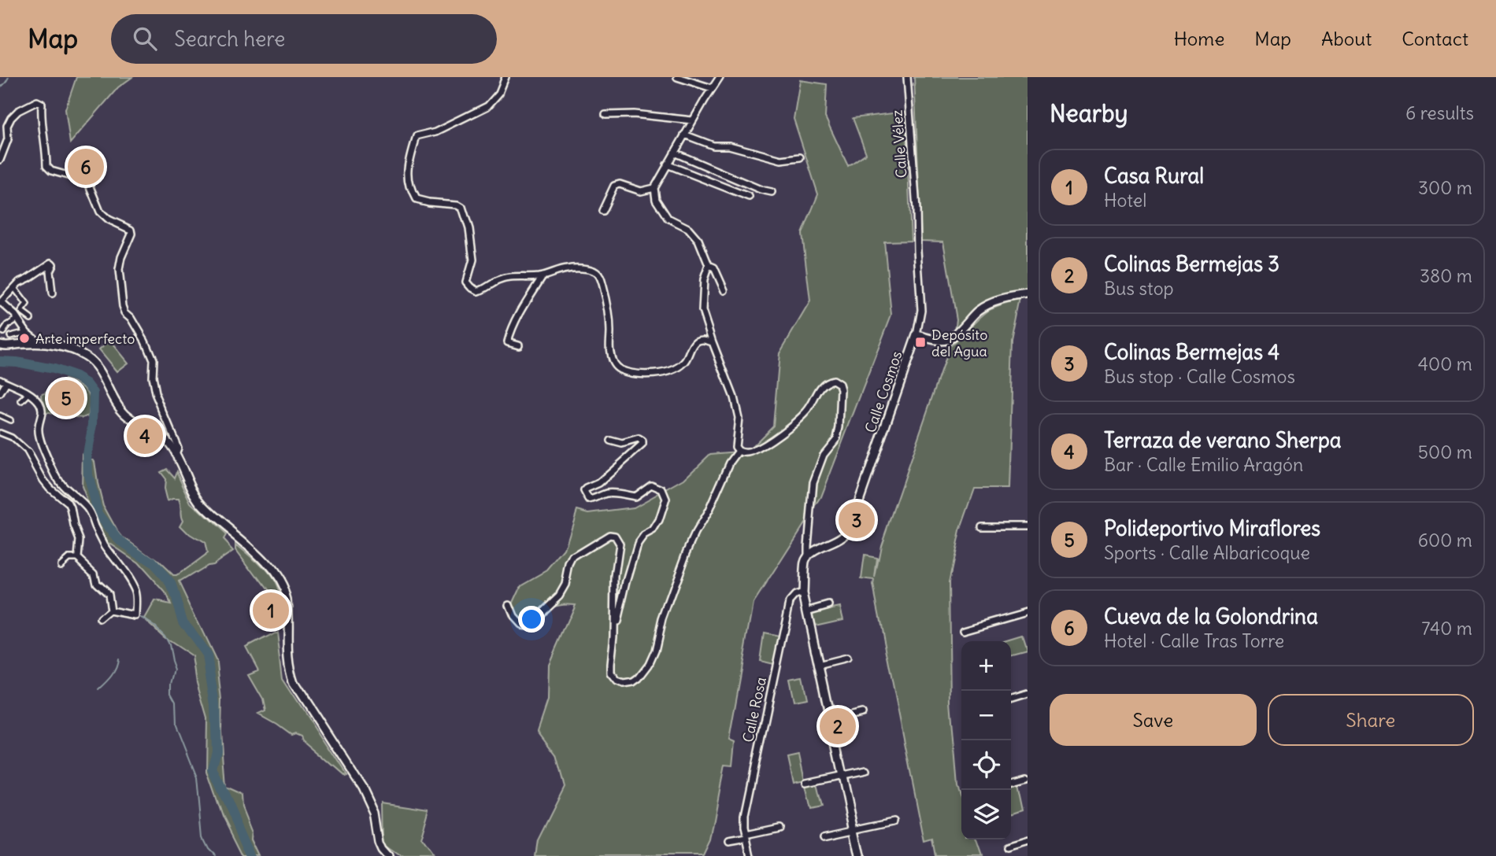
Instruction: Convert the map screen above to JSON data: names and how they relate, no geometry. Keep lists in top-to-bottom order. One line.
{"streets":{"street":["Calle Vélez","Calle Cosmos","Calle Rosa"]},"crossings":[["Calle Vélez","Calle Cosmos"]],"places":{"other":["Arte imperfecto"],"transit":["Depósito del Agua"]},"page":{"header":"Map","search":"Search here","nav":["Home","Map","About","Contact"],"heading":["Nearby","6 results"],"pins":["6","5","4","3","1","2"],"list":[{"mark":"1","name":"Casa Rural","note":"Hotel","value":"300 m"},{"mark":"2","name":"Colinas Bermejas 3","note":"Bus stop","value":"380 m"},{"mark":"3","name":"Colinas Bermejas 4","note":"Bus stop · Calle Cosmos","value":"400 m"},{"mark":"4","name":"Terraza de verano Sherpa","note":"Bar · Calle Emilio Aragón","value":"500 m"},{"mark":"5","name":"Polideportivo Miraflores","note":"Sports · Calle Albaricoque","value":"600 m"},{"mark":"6","name":"Cueva de la Golondrina","note":"Hotel · Calle Tras Torre","value":"740 m"}],"map_buttons":["+","−"],"buttons":["Save","Share"]}}
